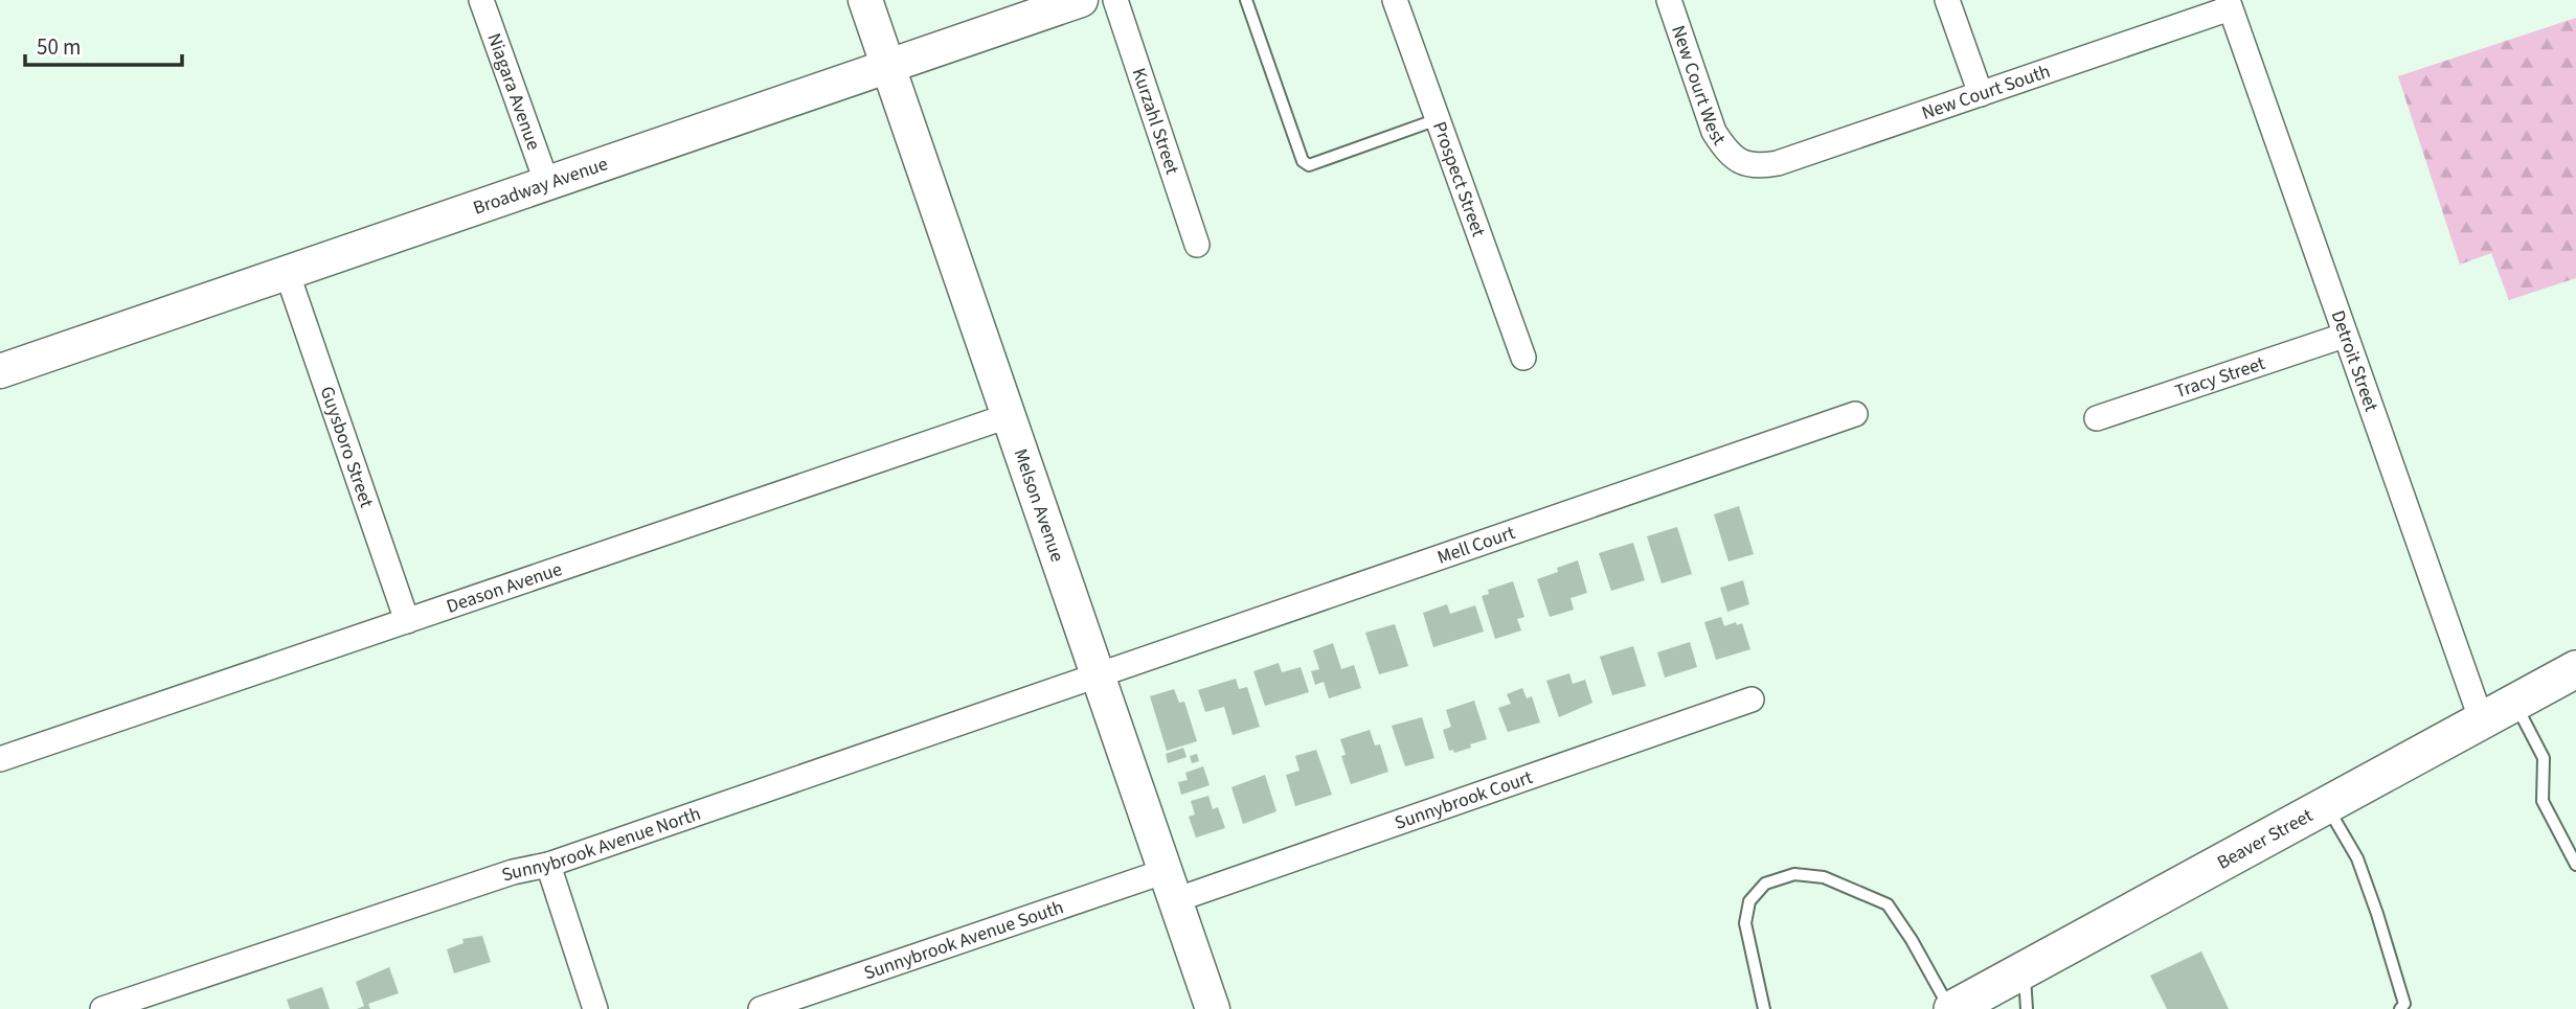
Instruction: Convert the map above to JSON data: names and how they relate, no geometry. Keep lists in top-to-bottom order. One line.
{"streets":{"main road":["Beaver Street"],"street":["New Court West","Niagara Avenue","New Court South","Kurzahl Street","Prospect Street","Broadway Avenue","Detroit Street","Tracy Street","Guysboro Street","Melson Avenue","Mell Court","Deason Avenue","Sunnybrook Court","Sunnybrook Avenue North","Sunnybrook Avenue South"]},"crossings":[["New Court West","New Court South"],["Niagara Avenue","Broadway Avenue"],["New Court South","Detroit Street"],["Broadway Avenue","Guysboro Street"],["Broadway Avenue","Melson Avenue"],["Detroit Street","Tracy Street"],["Detroit Street","Beaver Street"],["Guysboro Street","Deason Avenue"],["Melson Avenue","Mell Court"],["Melson Avenue","Deason Avenue"],["Melson Avenue","Sunnybrook Court"],["Melson Avenue","Sunnybrook Avenue North"],["Melson Avenue","Sunnybrook Avenue South"],["Mell Court","Sunnybrook Avenue North"],["Sunnybrook Court","Sunnybrook Avenue South"]],"scale_bar":"50 m"}
